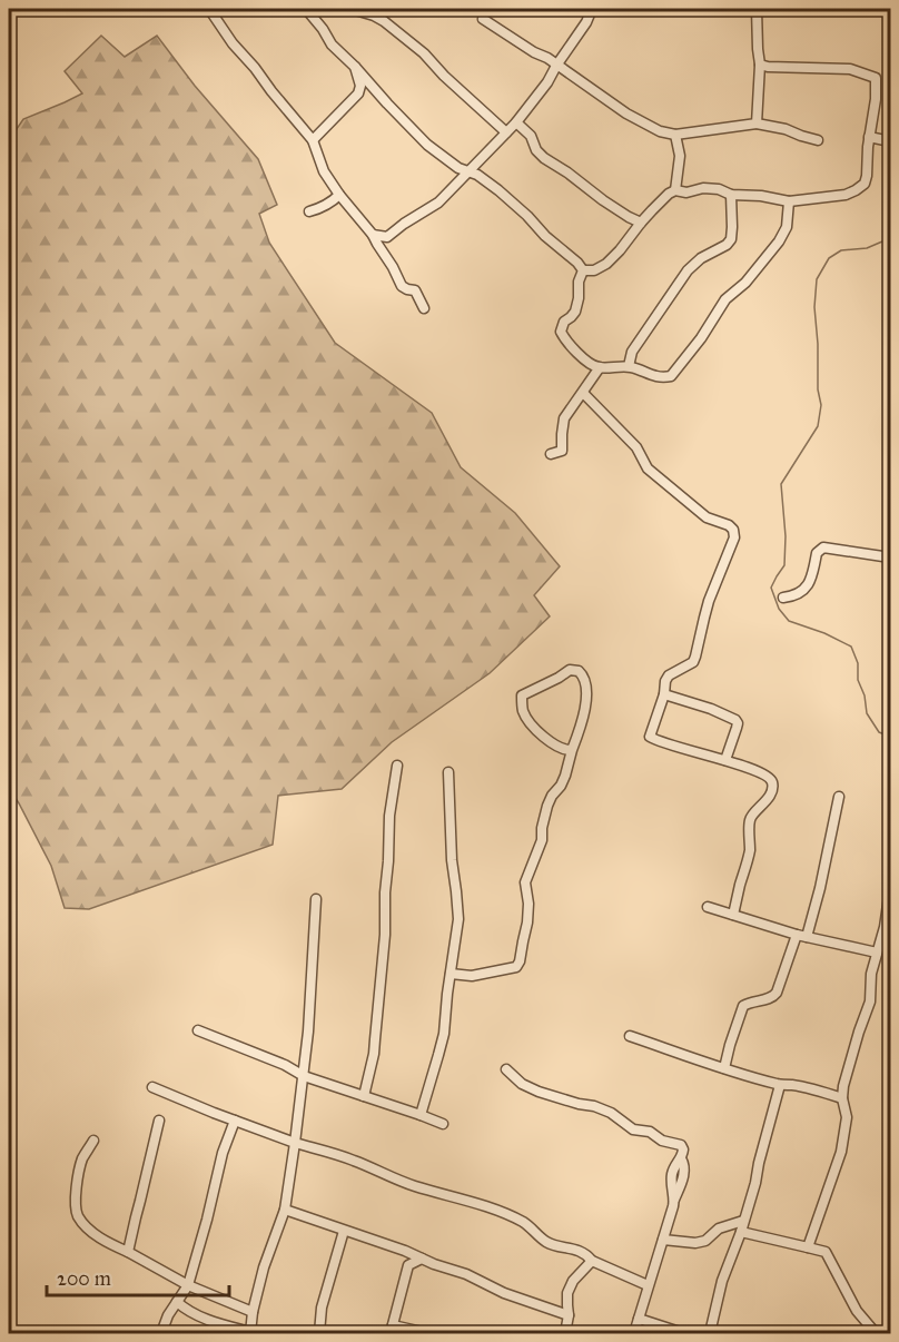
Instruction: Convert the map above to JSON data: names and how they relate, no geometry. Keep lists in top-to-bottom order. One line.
{"scale_bar":"200 m"}
